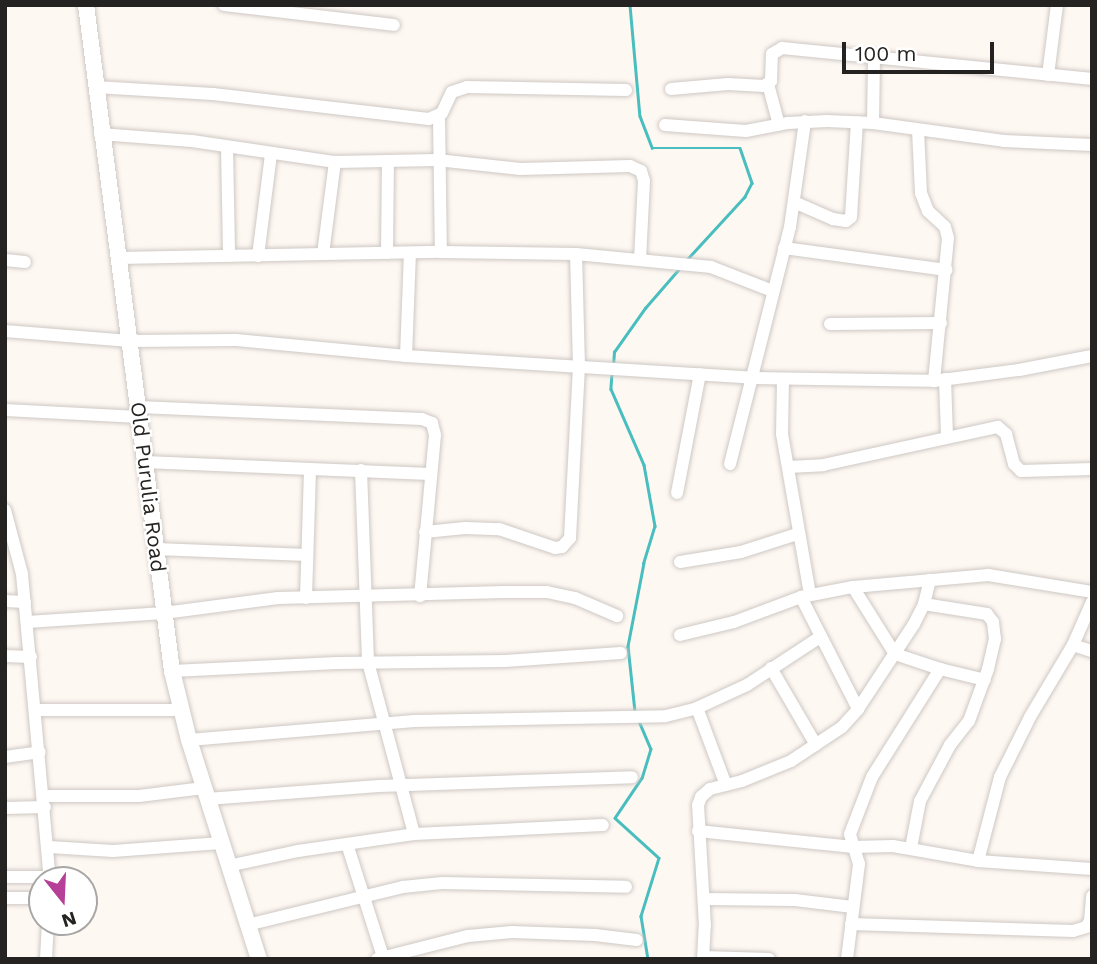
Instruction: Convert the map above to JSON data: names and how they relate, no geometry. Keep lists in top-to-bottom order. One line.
{"streets":{"main road":["Old Purulia Road"]},"scale_bar":"100 m","north":"bottom"}
